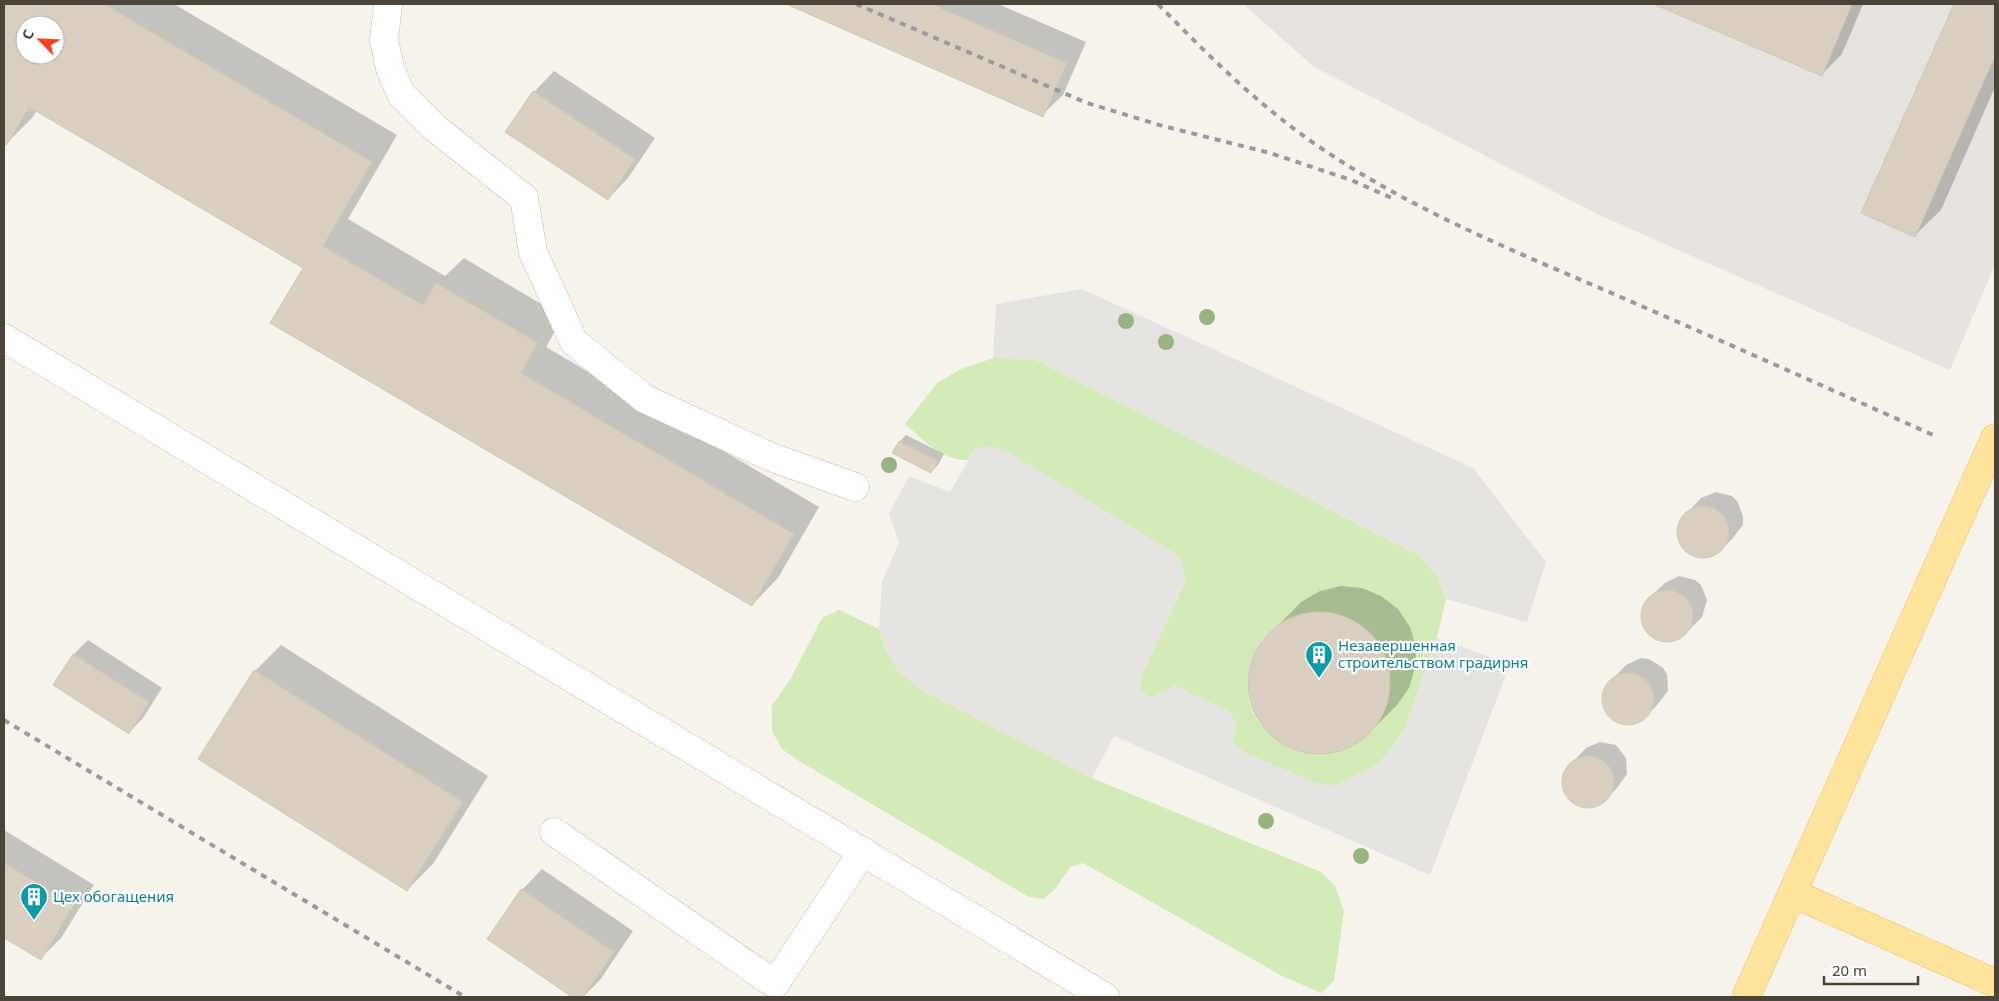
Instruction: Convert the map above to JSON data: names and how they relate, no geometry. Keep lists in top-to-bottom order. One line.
{"places":{"building":["Незавершенная строительством градирня","Цех обогащения"]},"scale_bar":"20 m","north":"top left"}
